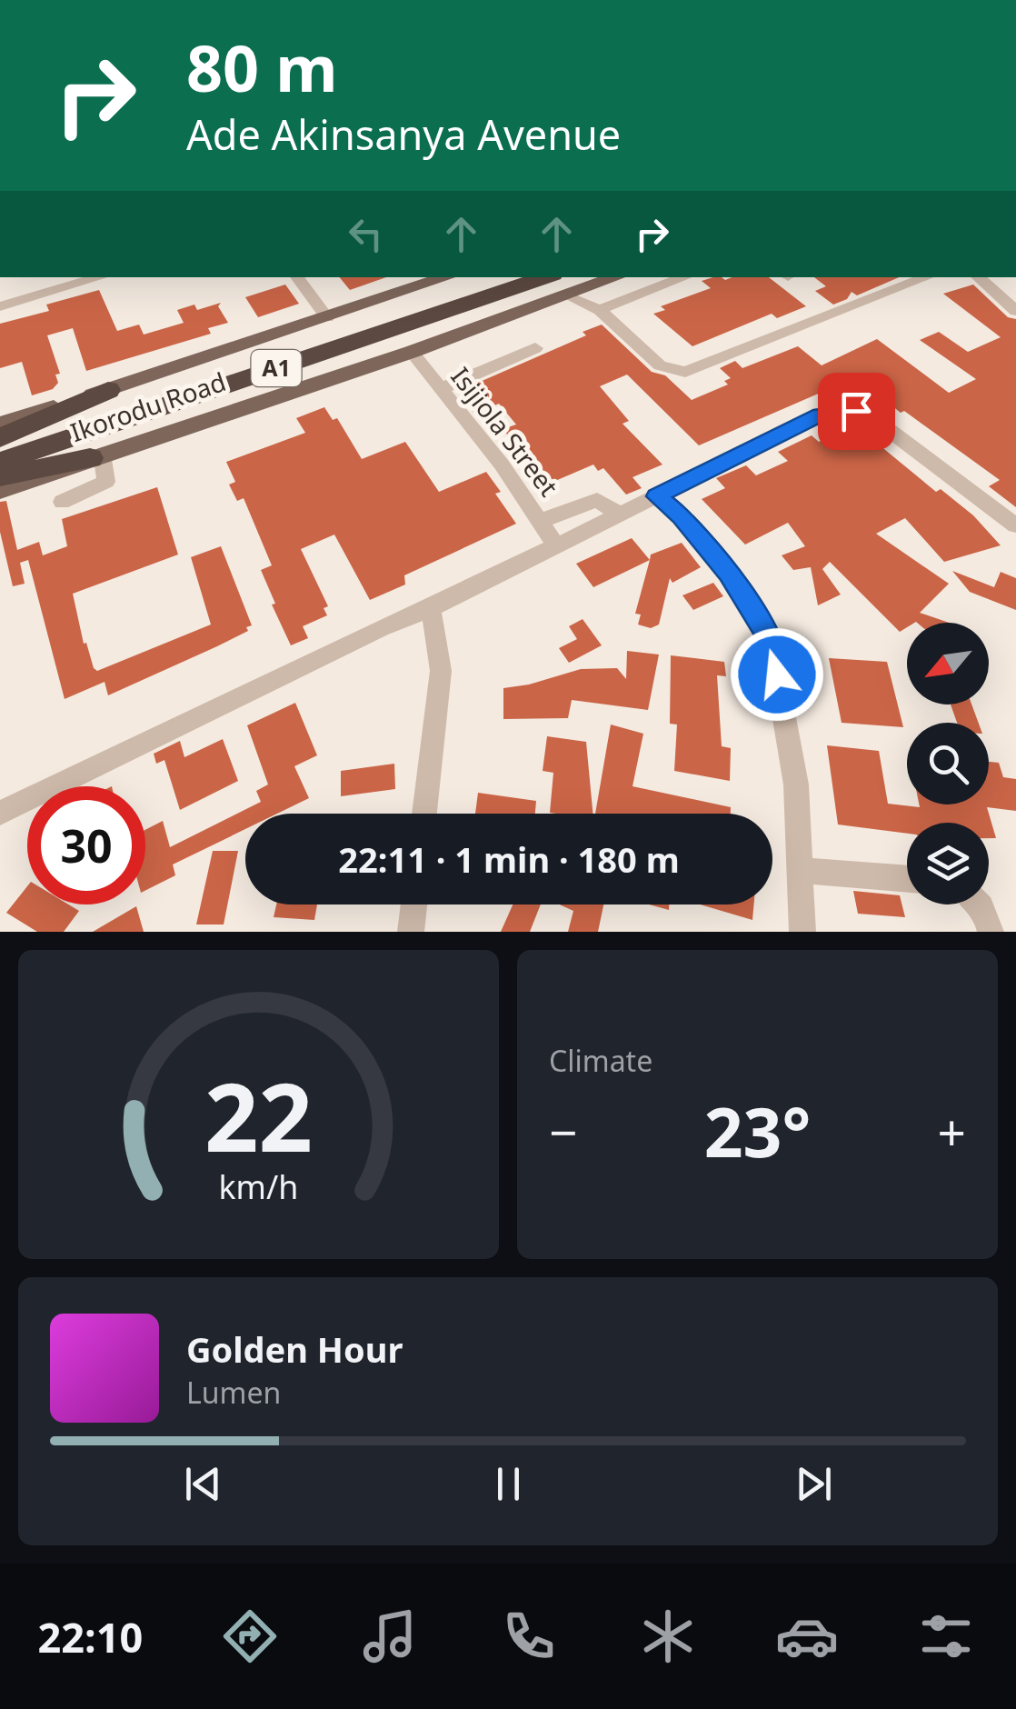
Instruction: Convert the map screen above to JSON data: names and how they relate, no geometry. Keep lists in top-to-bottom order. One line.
{"streets":{"highway":["A1","Ikorodu Road"],"street":["Isijiola Street"]},"crossings":[["Ikorodu Road","Isijiola Street"]],"north":"bottom left","page":{"turn":["80 m","Ade Akinsanya Avenue"],"limit":"30","trip":"22:11 · 1 min · 180 m","tile":"Climate","heat":["−","23°","+"],"song":["Golden Hour","Lumen"],"tabs":"22:10","gauge":["22","km/h"]}}
